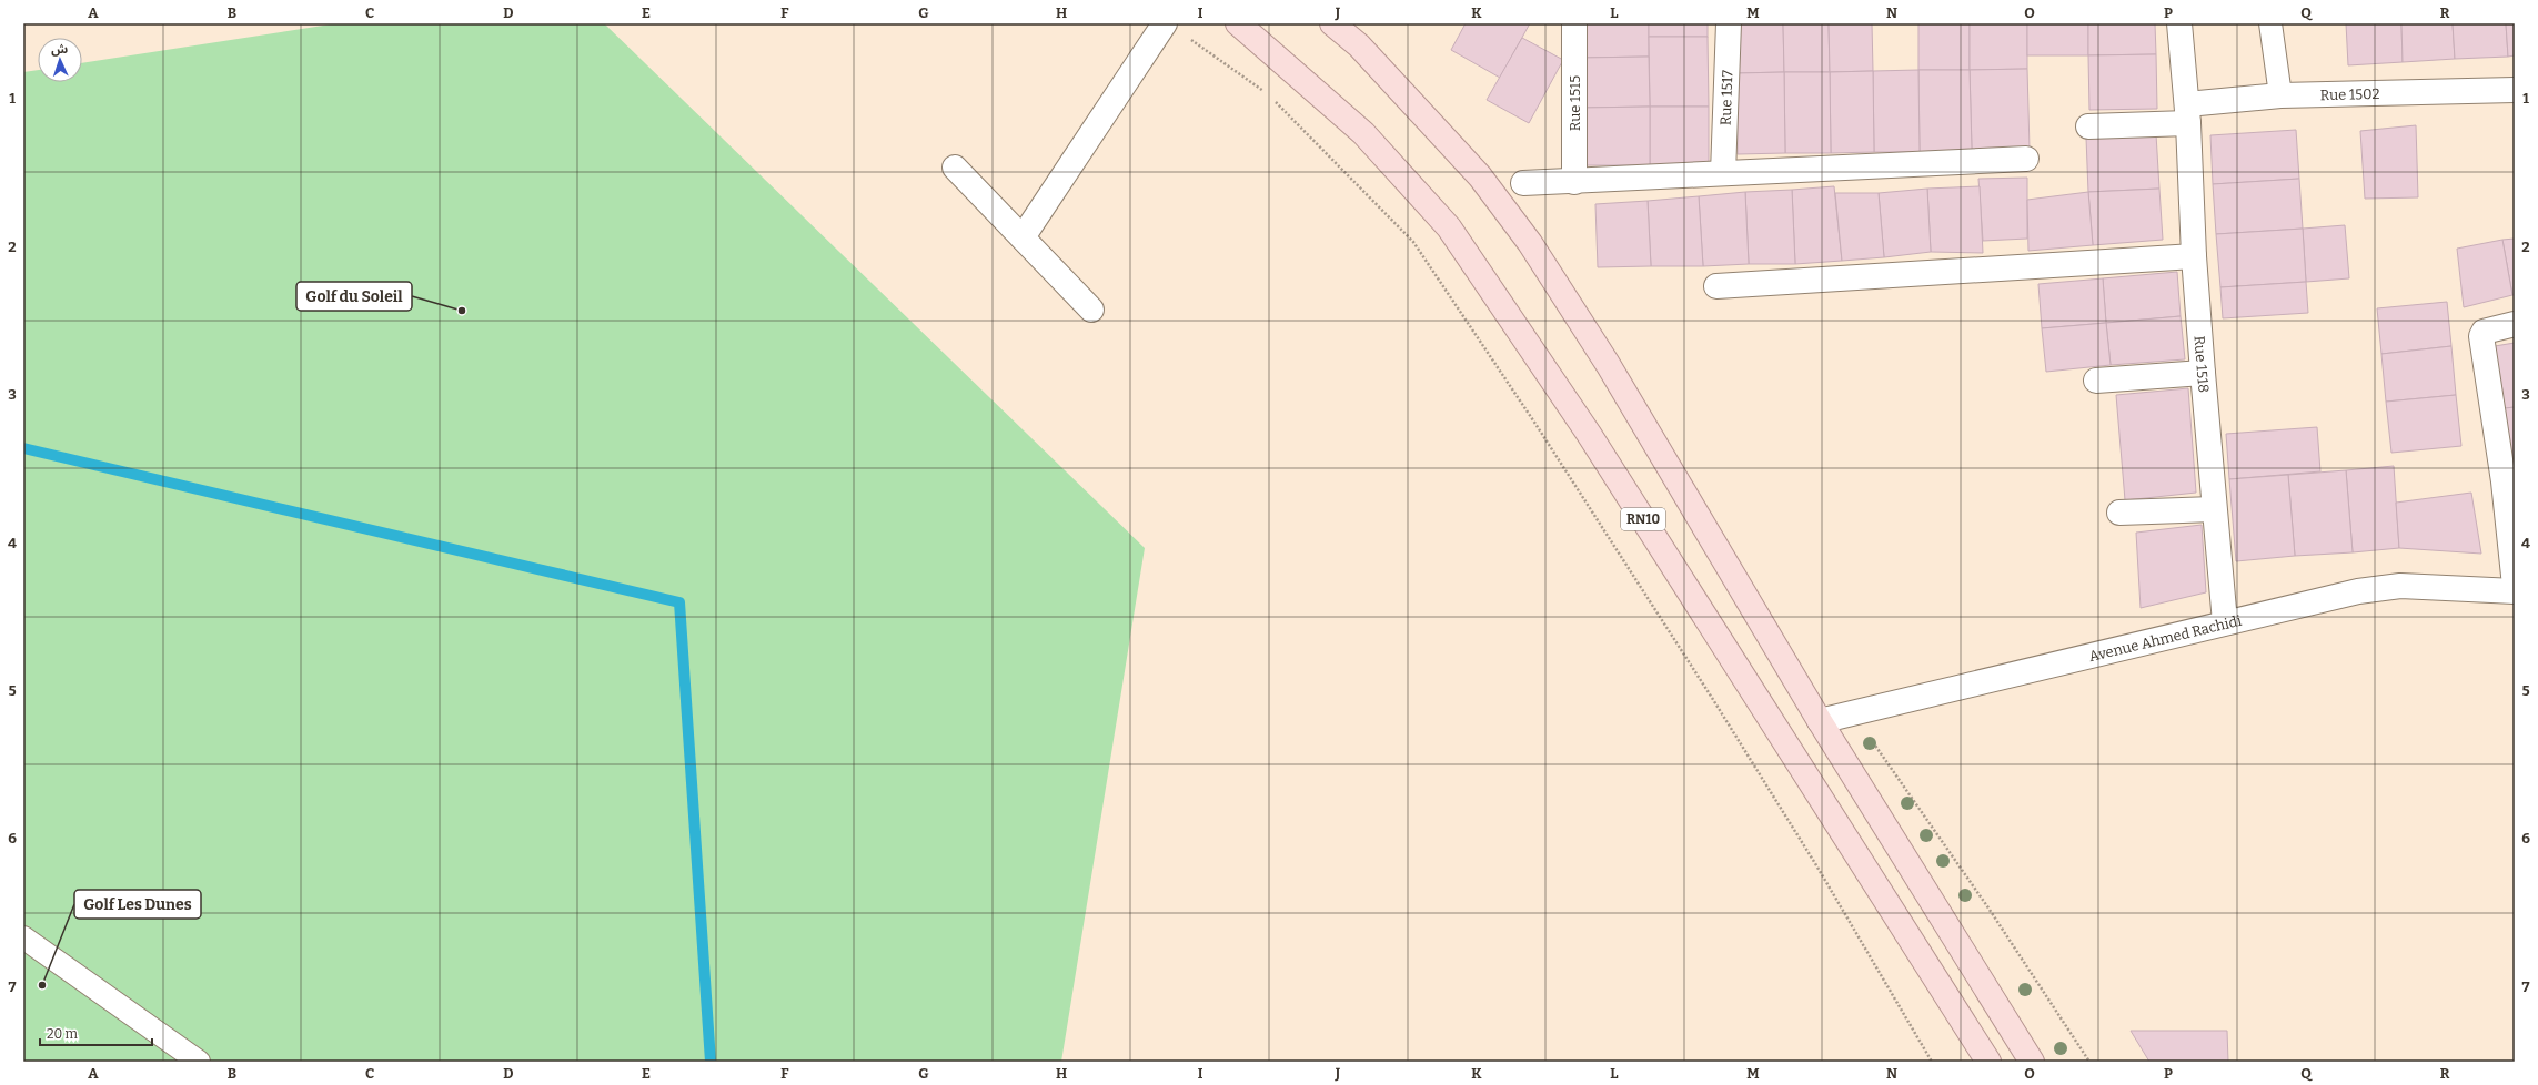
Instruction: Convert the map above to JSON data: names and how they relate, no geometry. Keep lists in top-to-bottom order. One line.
{"streets":{"main road":["RN10"],"street":["Rue 1502","Rue 1517","Rue 1515","Rue 1518","Avenue Ahmed Rachidi"]},"crossings":[["Rue 1502","Rue 1518"],["Rue 1518","Avenue Ahmed Rachidi"]],"places":["Golf du Soleil","Golf Les Dunes"],"scale_bar":"20 m","north":"top","grid":{"columns":["A","B","C","D","E","F","G","H","I","J","K","L","M","N","O","P","Q","R"],"rows":["1","2","3","4","5","6","7"]}}
